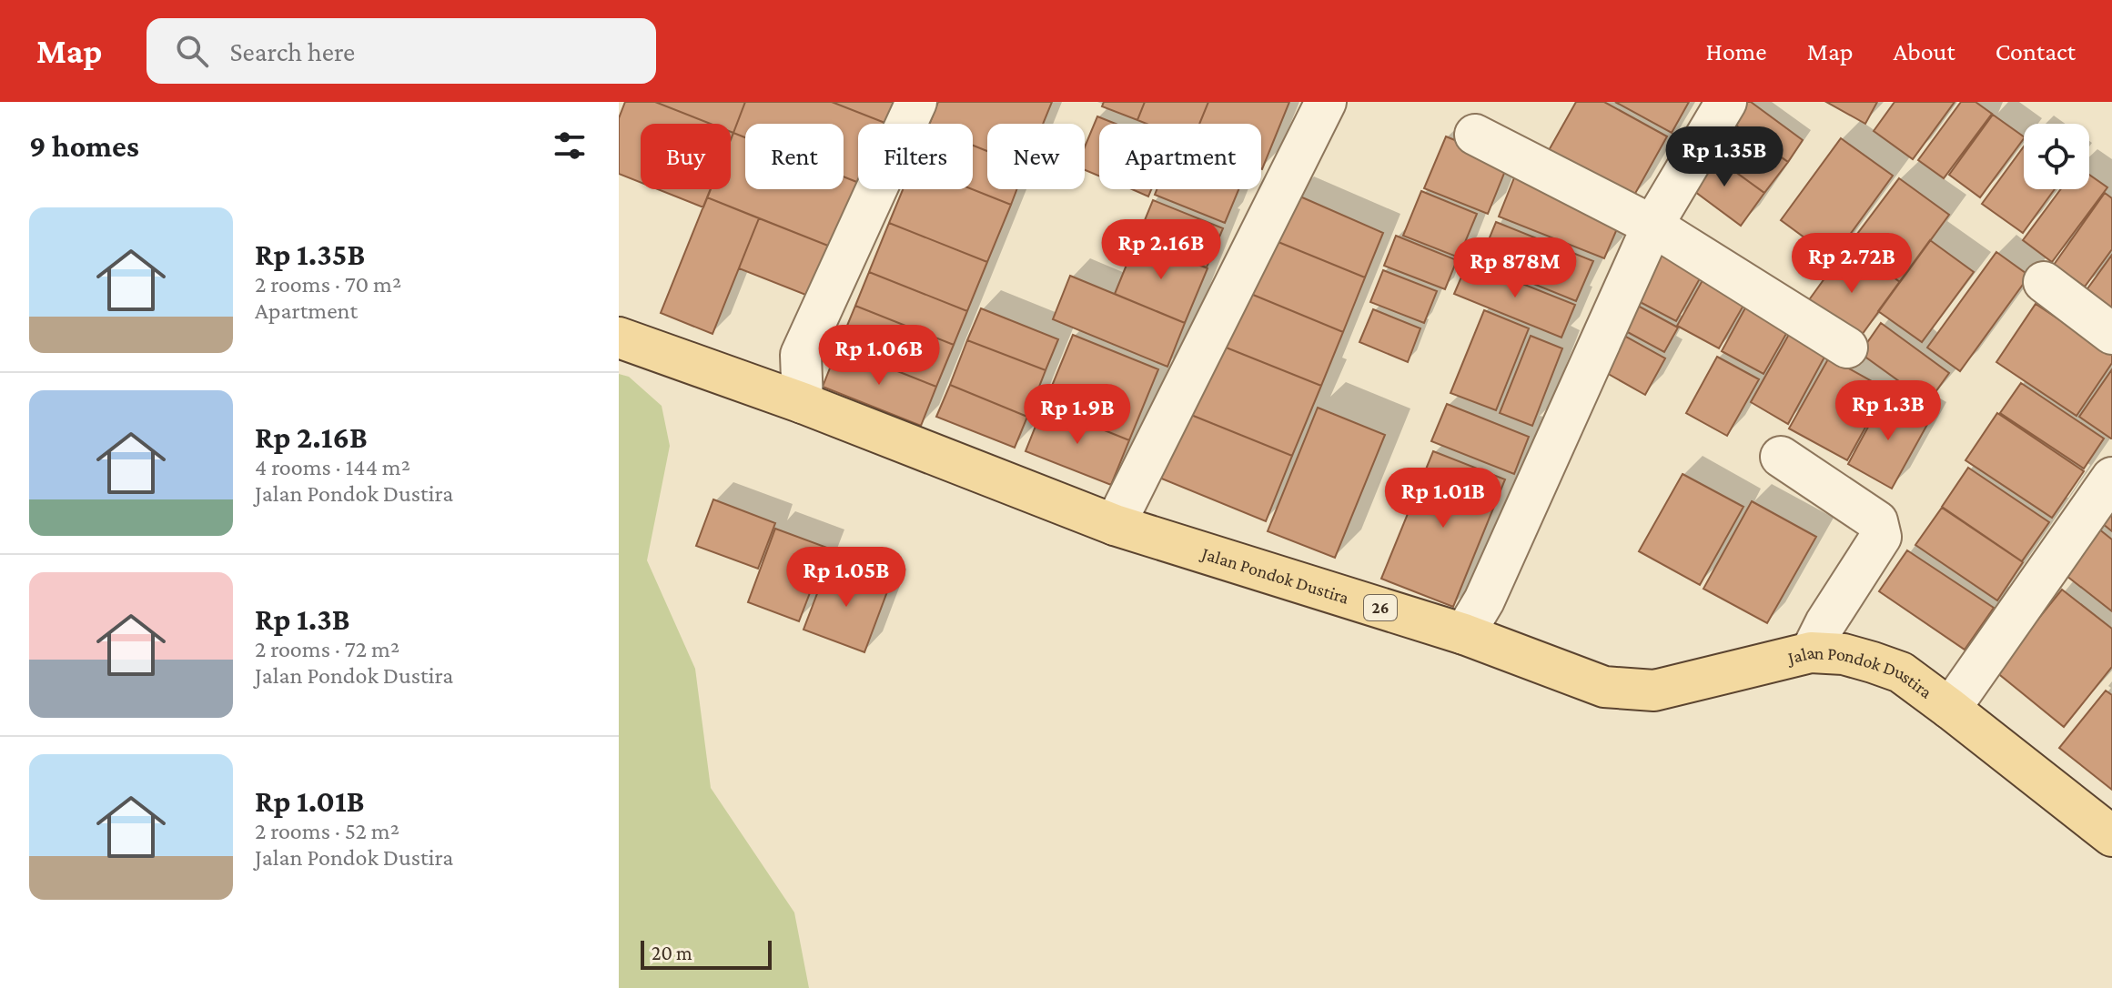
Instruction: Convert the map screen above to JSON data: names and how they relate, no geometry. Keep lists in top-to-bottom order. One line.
{"streets":{"main road":["Jalan Pondok Dustira","26"]},"scale_bar":"20 m","page":{"header":"Map","search":"Search here","nav":["Home","Map","About","Contact"],"heading":"9 homes","chip":["Buy","Rent","Filters","New","Apartment"],"price":["Rp 1.35B","Rp 2.16B","Rp 2.72B","Rp 878M","Rp 1.06B","Rp 1.3B","Rp 1.9B","Rp 1.01B","Rp 1.05B"],"list":[{"name":"Rp 1.35B","note":"2 rooms · 70 m² · Apartment"},{"name":"Rp 2.16B","note":"4 rooms · 144 m² · Jalan Pondok Dustira"},{"name":"Rp 1.3B","note":"2 rooms · 72 m² · Jalan Pondok Dustira"},{"name":"Rp 1.01B","note":"2 rooms · 52 m² · Jalan Pondok Dustira"}],"scale":"20 m"}}
